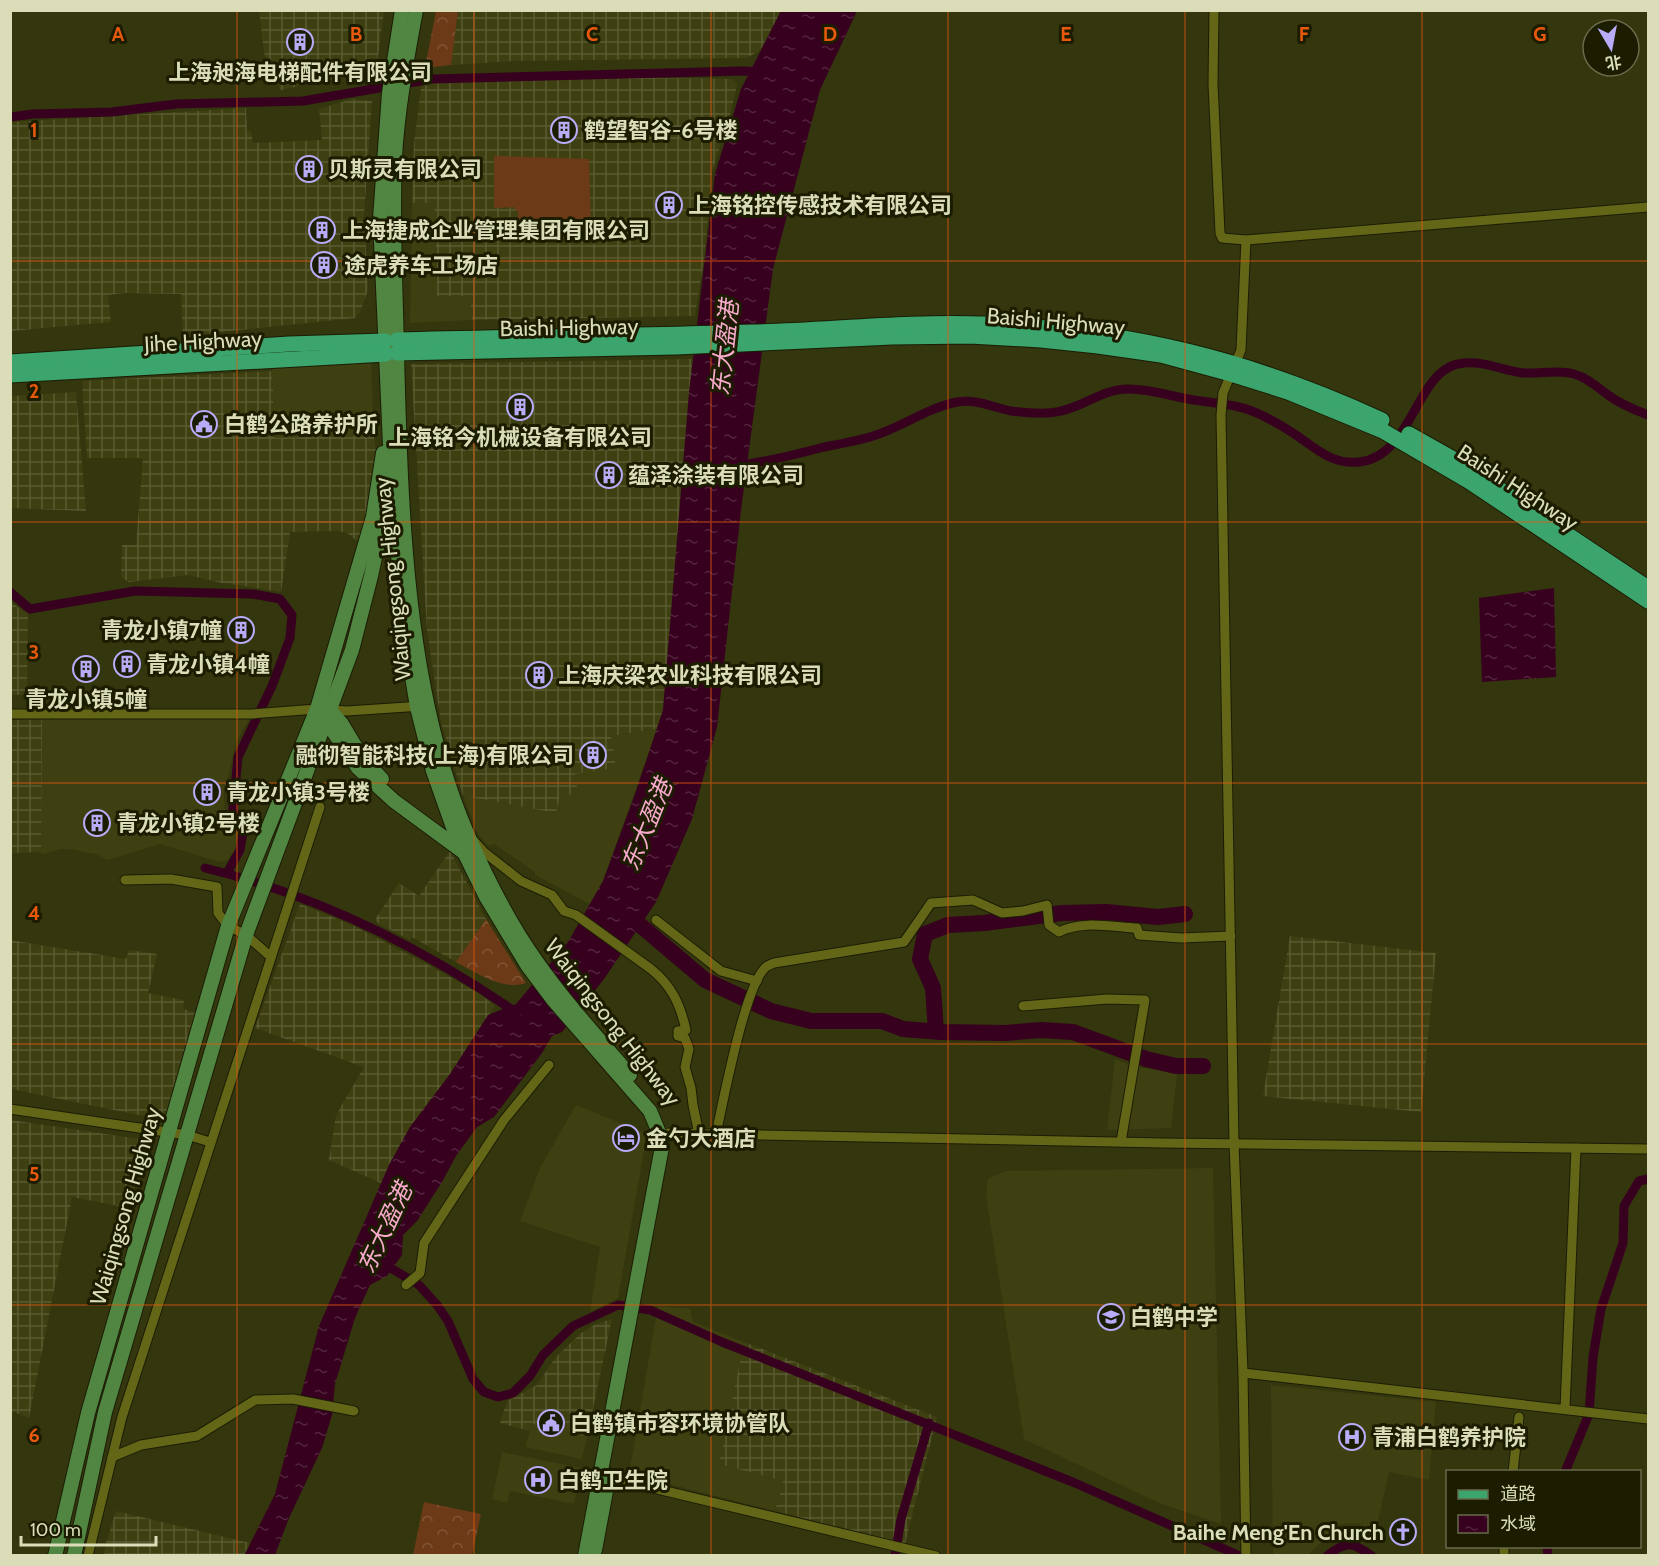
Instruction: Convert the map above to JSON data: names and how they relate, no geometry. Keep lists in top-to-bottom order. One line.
{"streets":{"main road":["Baishi Highway","Jihe Highway","Waiqingsong Highway"]},"crossings":[["Baishi Highway","Jihe Highway"],["Baishi Highway","Waiqingsong Highway"],["Jihe Highway","Waiqingsong Highway"]],"water":["东大盈港"],"places":{"building":["上海昶海电梯配件有限公司","鹤望智谷-6号楼","贝斯灵有限公司","上海铭控传感技术有限公司","上海捷成企业管理集团有限公司","途虎养车工场店","上海铭今机械设备有限公司","蕴泽涂装有限公司","青龙小镇7幢","青龙小镇4幢","青龙小镇5幢","上海庆梁农业科技有限公司","融彻智能科技(上海)有限公司","青龙小镇3号楼","青龙小镇2号楼"],"public building":["白鹤公路养护所","白鹤镇市容环境协管队"],"hotel":["金勺大酒店"],"school or university":["白鹤中学"],"hospital":["青浦白鹤养护院","白鹤卫生院"],"church":["Baihe Meng'En Church"]},"legend":["道路","水域"],"scale_bar":"100 m","north":"bottom","grid":{"columns":["A","B","C","D","E","F","G"],"rows":["1","2","3","4","5","6"]}}
